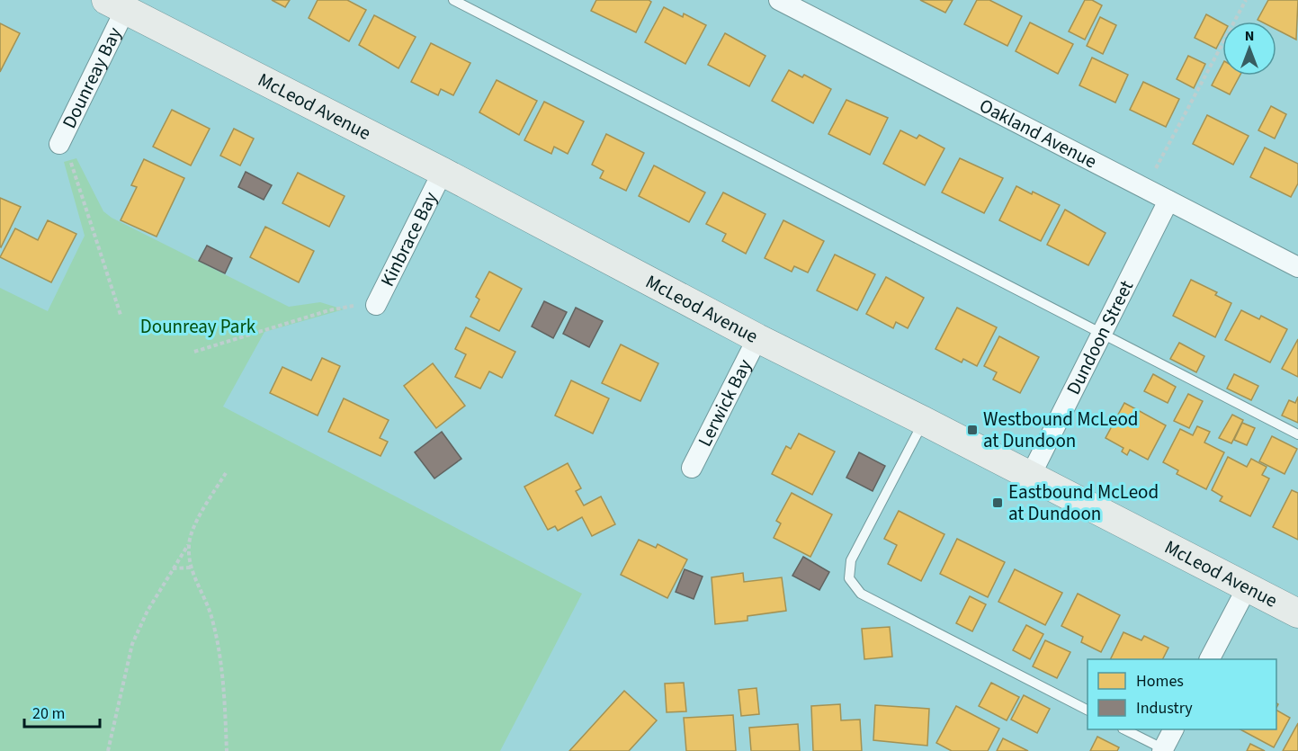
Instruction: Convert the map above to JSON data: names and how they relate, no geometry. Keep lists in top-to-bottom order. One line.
{"streets":{"street":["Dounreay Bay","McLeod Avenue","Oakland Avenue","Kinbrace Bay","Dundoon Street","Lerwick Bay"]},"crossings":[["Dounreay Bay","McLeod Avenue"],["McLeod Avenue","Kinbrace Bay"],["McLeod Avenue","Dundoon Street"],["McLeod Avenue","Lerwick Bay"],["Oakland Avenue","Dundoon Street"]],"parks":["Dounreay Park"],"places":{"transit":["Westbound McLeod at Dundoon","Eastbound McLeod at Dundoon"]},"legend":["Homes","Industry"],"scale_bar":"20 m","north":"top"}
